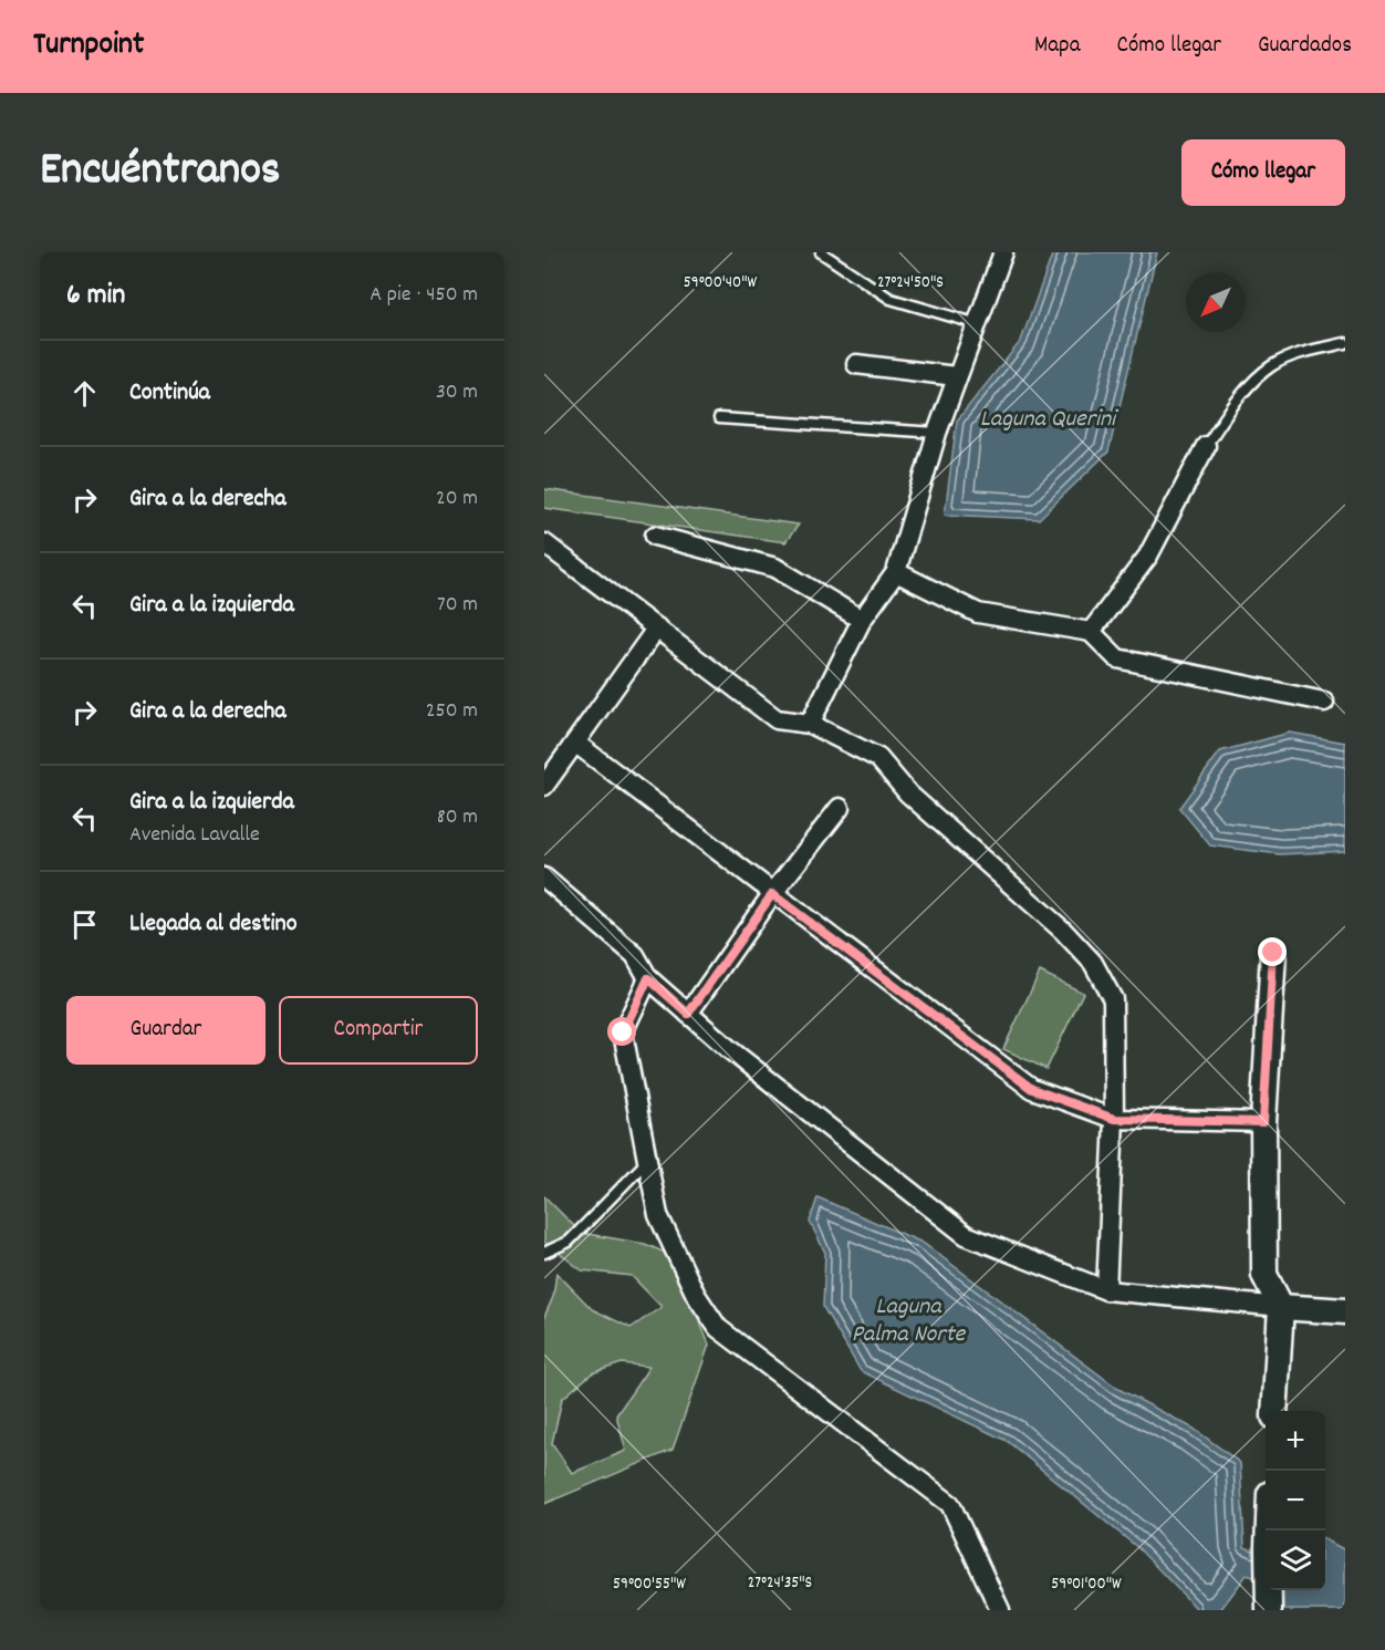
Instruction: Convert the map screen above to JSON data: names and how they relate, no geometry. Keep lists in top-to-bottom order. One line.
{"water":["Laguna Querini","Laguna Palma Norte"],"north":"bottom left","page":{"header":"Turnpoint","nav":["Mapa","Cómo llegar","Guardados"],"title":"Encuéntranos","buttons":["Cómo llegar",["Guardar","Compartir"]],"heading":["6 min","A pie · 450 m"],"list":[["Continúa","30 m"],["Gira a la derecha","20 m"],["Gira a la izquierda","70 m"],["Gira a la derecha","250 m"],["Gira a la izquierda","Avenida Lavalle","80 m"],"Llegada al destino"],"map_buttons":["+","−"]},"coordinates":["59°00'40\"W","27°24'50\"S","27°24'35\"S","59°00'55\"W","59°01'00\"W"]}
